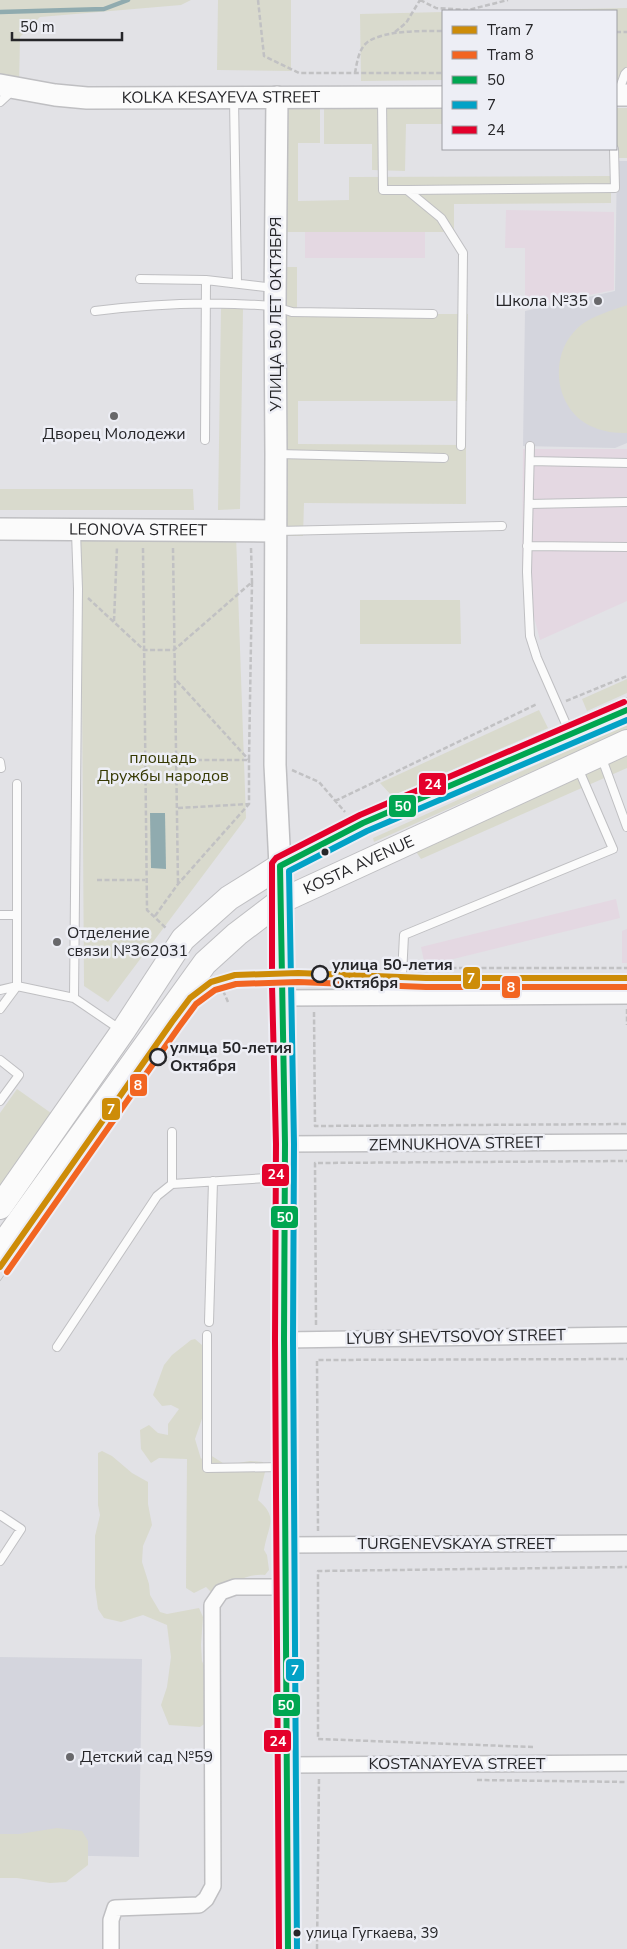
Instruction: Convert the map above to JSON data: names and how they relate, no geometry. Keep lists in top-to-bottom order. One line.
{"streets":{"main road":["KOSTA AVENUE"],"street":["KOLKA KESAYEVA STREET","УЛИЦА 50 ЛЕТ ОКТЯБРЯ","LEONOVA STREET","ZEMNUKHOVA STREET","LYUBY SHEVTSOVOY STREET","TURGENEVSKAYA STREET","KOSTANAYEVA STREET"]},"crossings":[["KOLKA KESAYEVA STREET","УЛИЦА 50 ЛЕТ ОКТЯБРЯ"],["УЛИЦА 50 ЛЕТ ОКТЯБРЯ","LEONOVA STREET"]],"parks":["площадь Дружбы народов"],"places":["Школа №35","Дворец Молодежи","Отделение связи №362031","улица 50-летия Октября","улмца 50-летия Октября","Детский сад №59","улица Гугкаева, 39"],"lines":["transit line 24","transit line 50","transit line 7","tram line 7","tram line 8"],"legend":["Tram 7","Tram 8","50","7","24"],"scale_bar":"50 m"}
